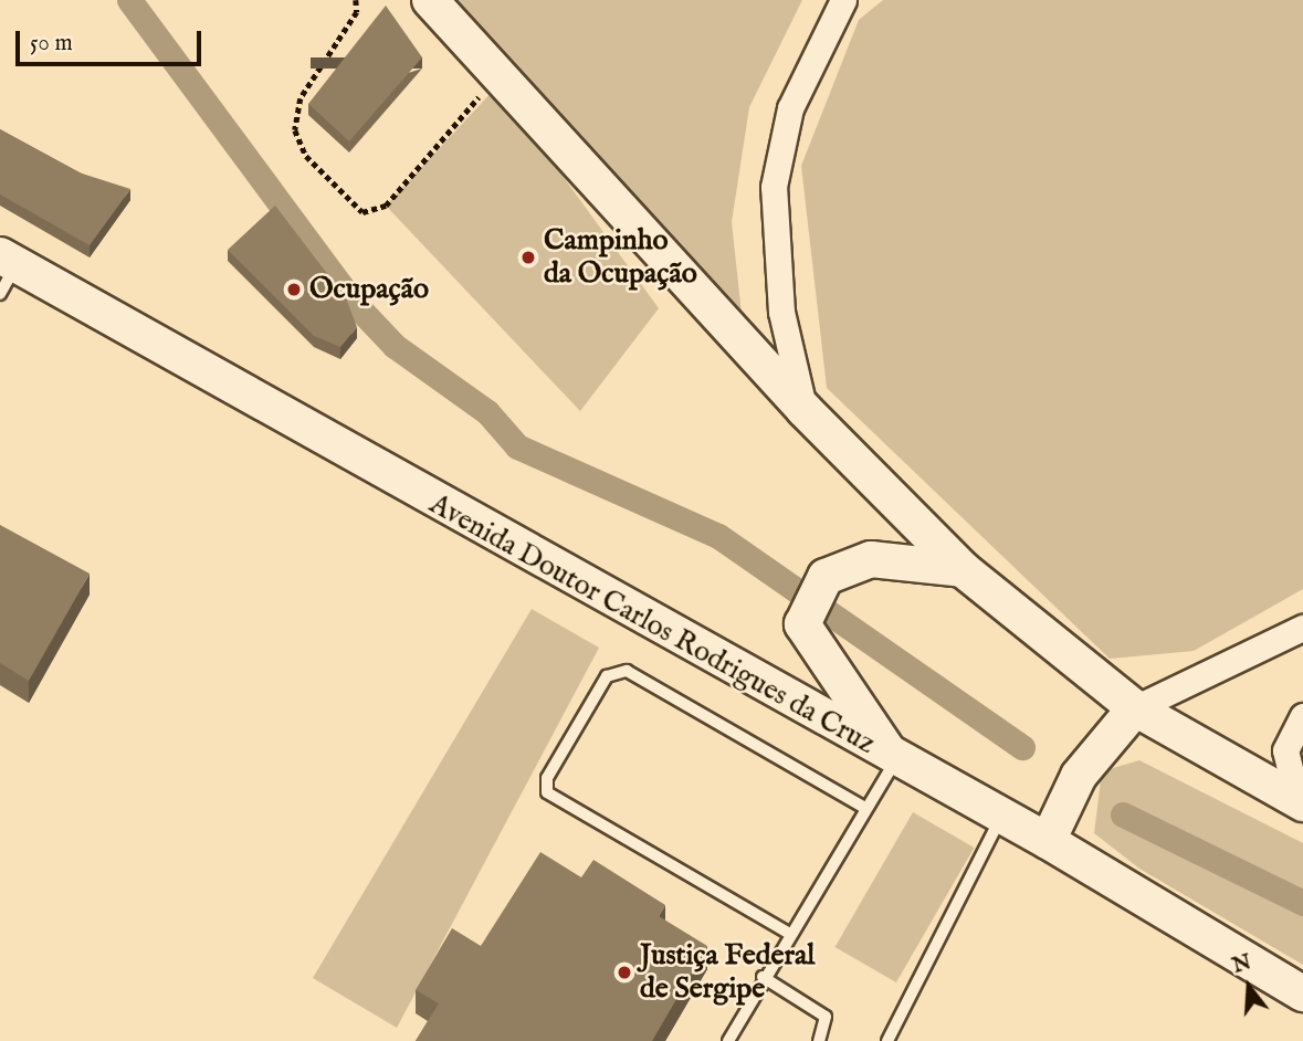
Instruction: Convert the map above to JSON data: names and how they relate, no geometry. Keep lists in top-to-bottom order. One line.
{"streets":{"main road":["Avenida Doutor Carlos Rodrigues da Cruz"]},"places":["Campinho da Ocupação","Ocupação","Justiça Federal de Sergipe"],"scale_bar":"50 m","north":"top"}
